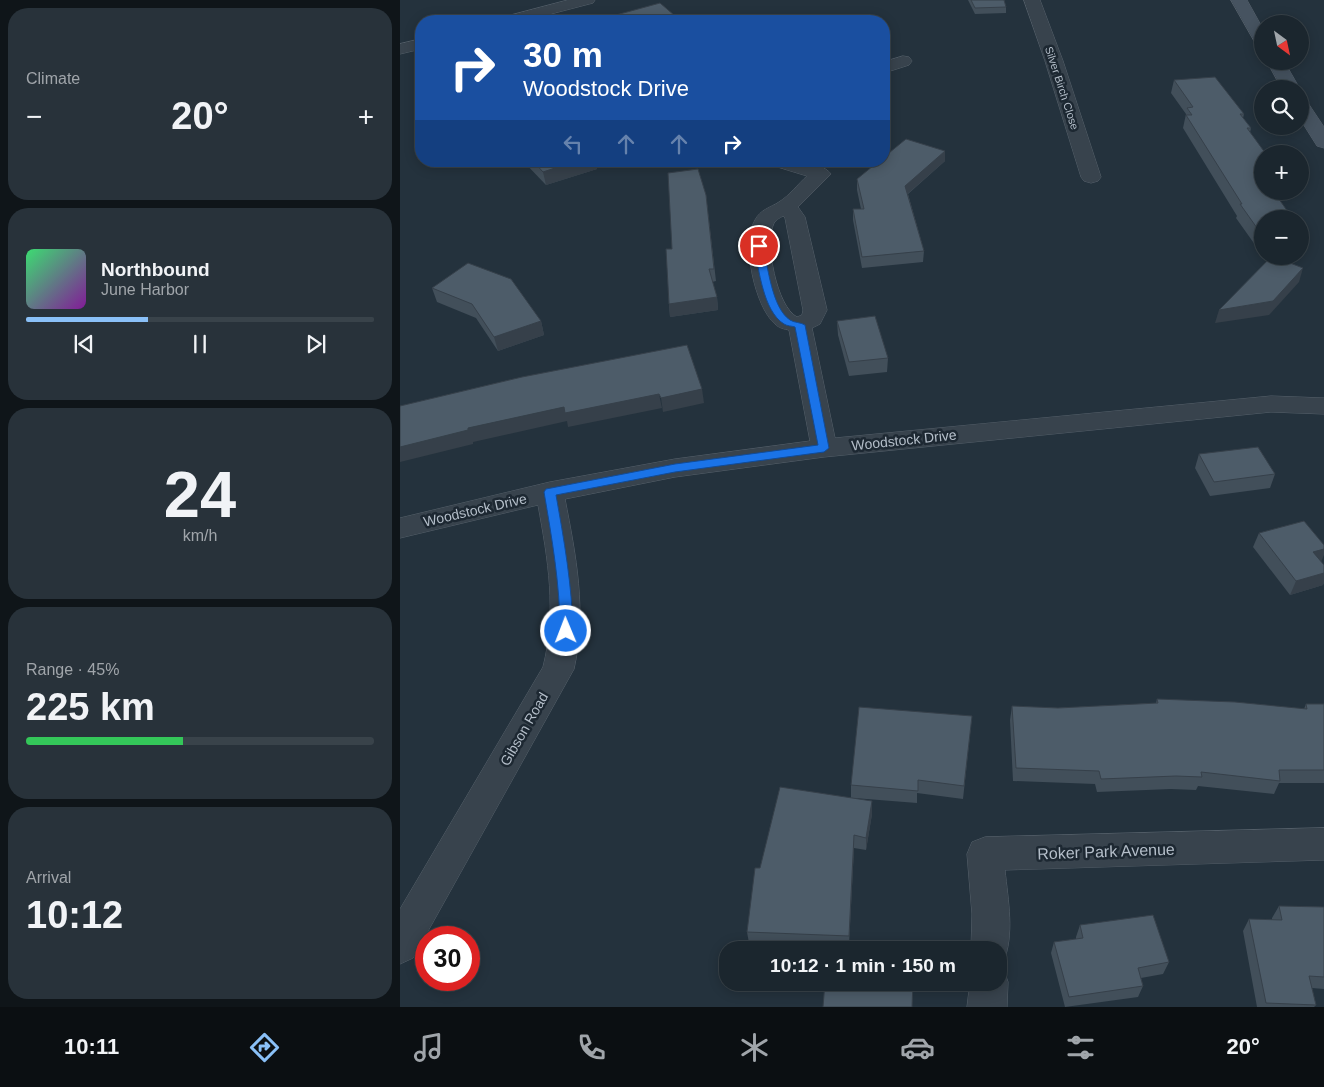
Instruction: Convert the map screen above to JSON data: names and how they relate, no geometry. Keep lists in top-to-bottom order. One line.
{"streets":{"street":["Silver Birch Close","Woodstock Drive","Gibson Road","Roker Park Avenue"]},"crossings":[["Woodstock Drive","Gibson Road"]],"north":"bottom right","page":{"tile":["Climate",["24","km/h"],["Range · 45%","225 km"],["Arrival","10:12"]],"map_buttons":["+","−"],"turn":["30 m","Woodstock Drive"],"heat":["−","20°","+"],"song":["Northbound","June Harbor"],"limit":"30","trip":"10:12 · 1 min · 150 m","tabs":["10:11","20°"]}}
